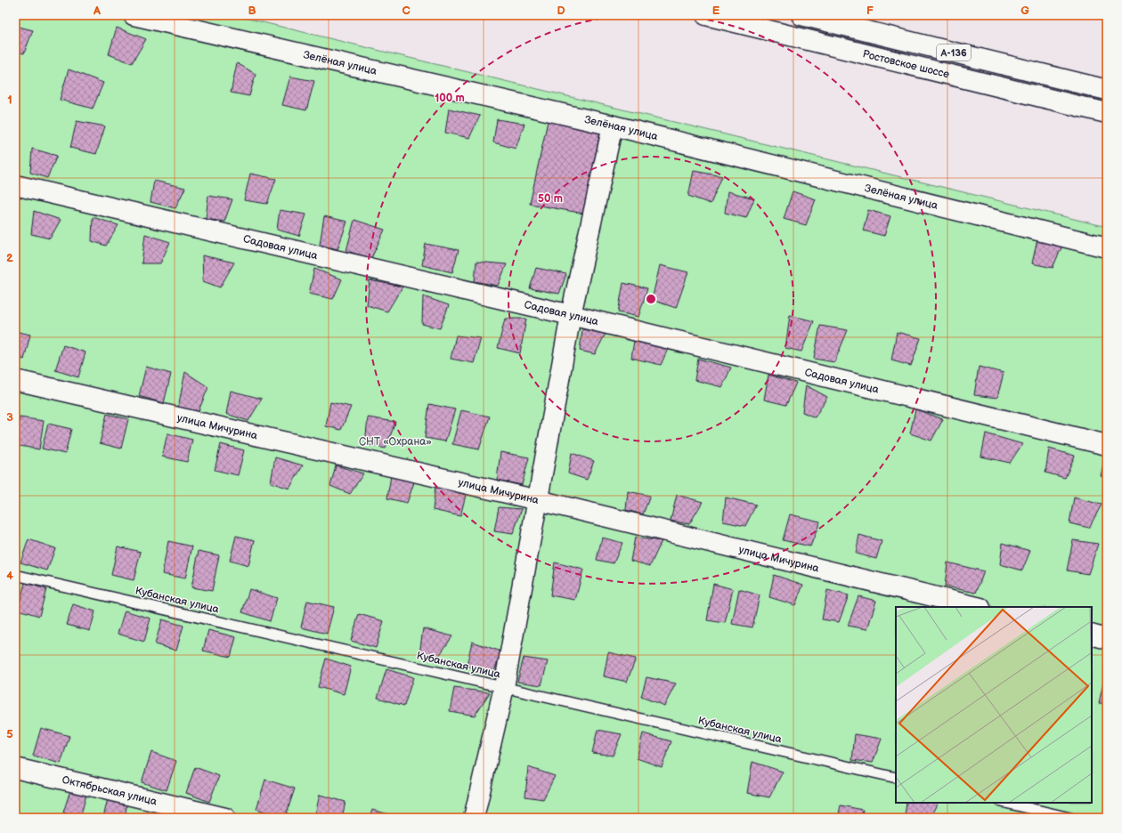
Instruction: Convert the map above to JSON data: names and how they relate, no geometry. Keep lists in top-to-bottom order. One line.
{"streets":{"main road":["А-136","Зелёная улица","Ростовское шоссе","Садовая улица","улица Мичурина","Октябрьская улица"],"lane":["Кубанская улица"]},"parks":["СНТ «Охрана»"],"grid":{"columns":["A","B","C","D","E","F","G"],"rows":["1","2","3","4","5"]},"rings":["100 m","50 m"]}
